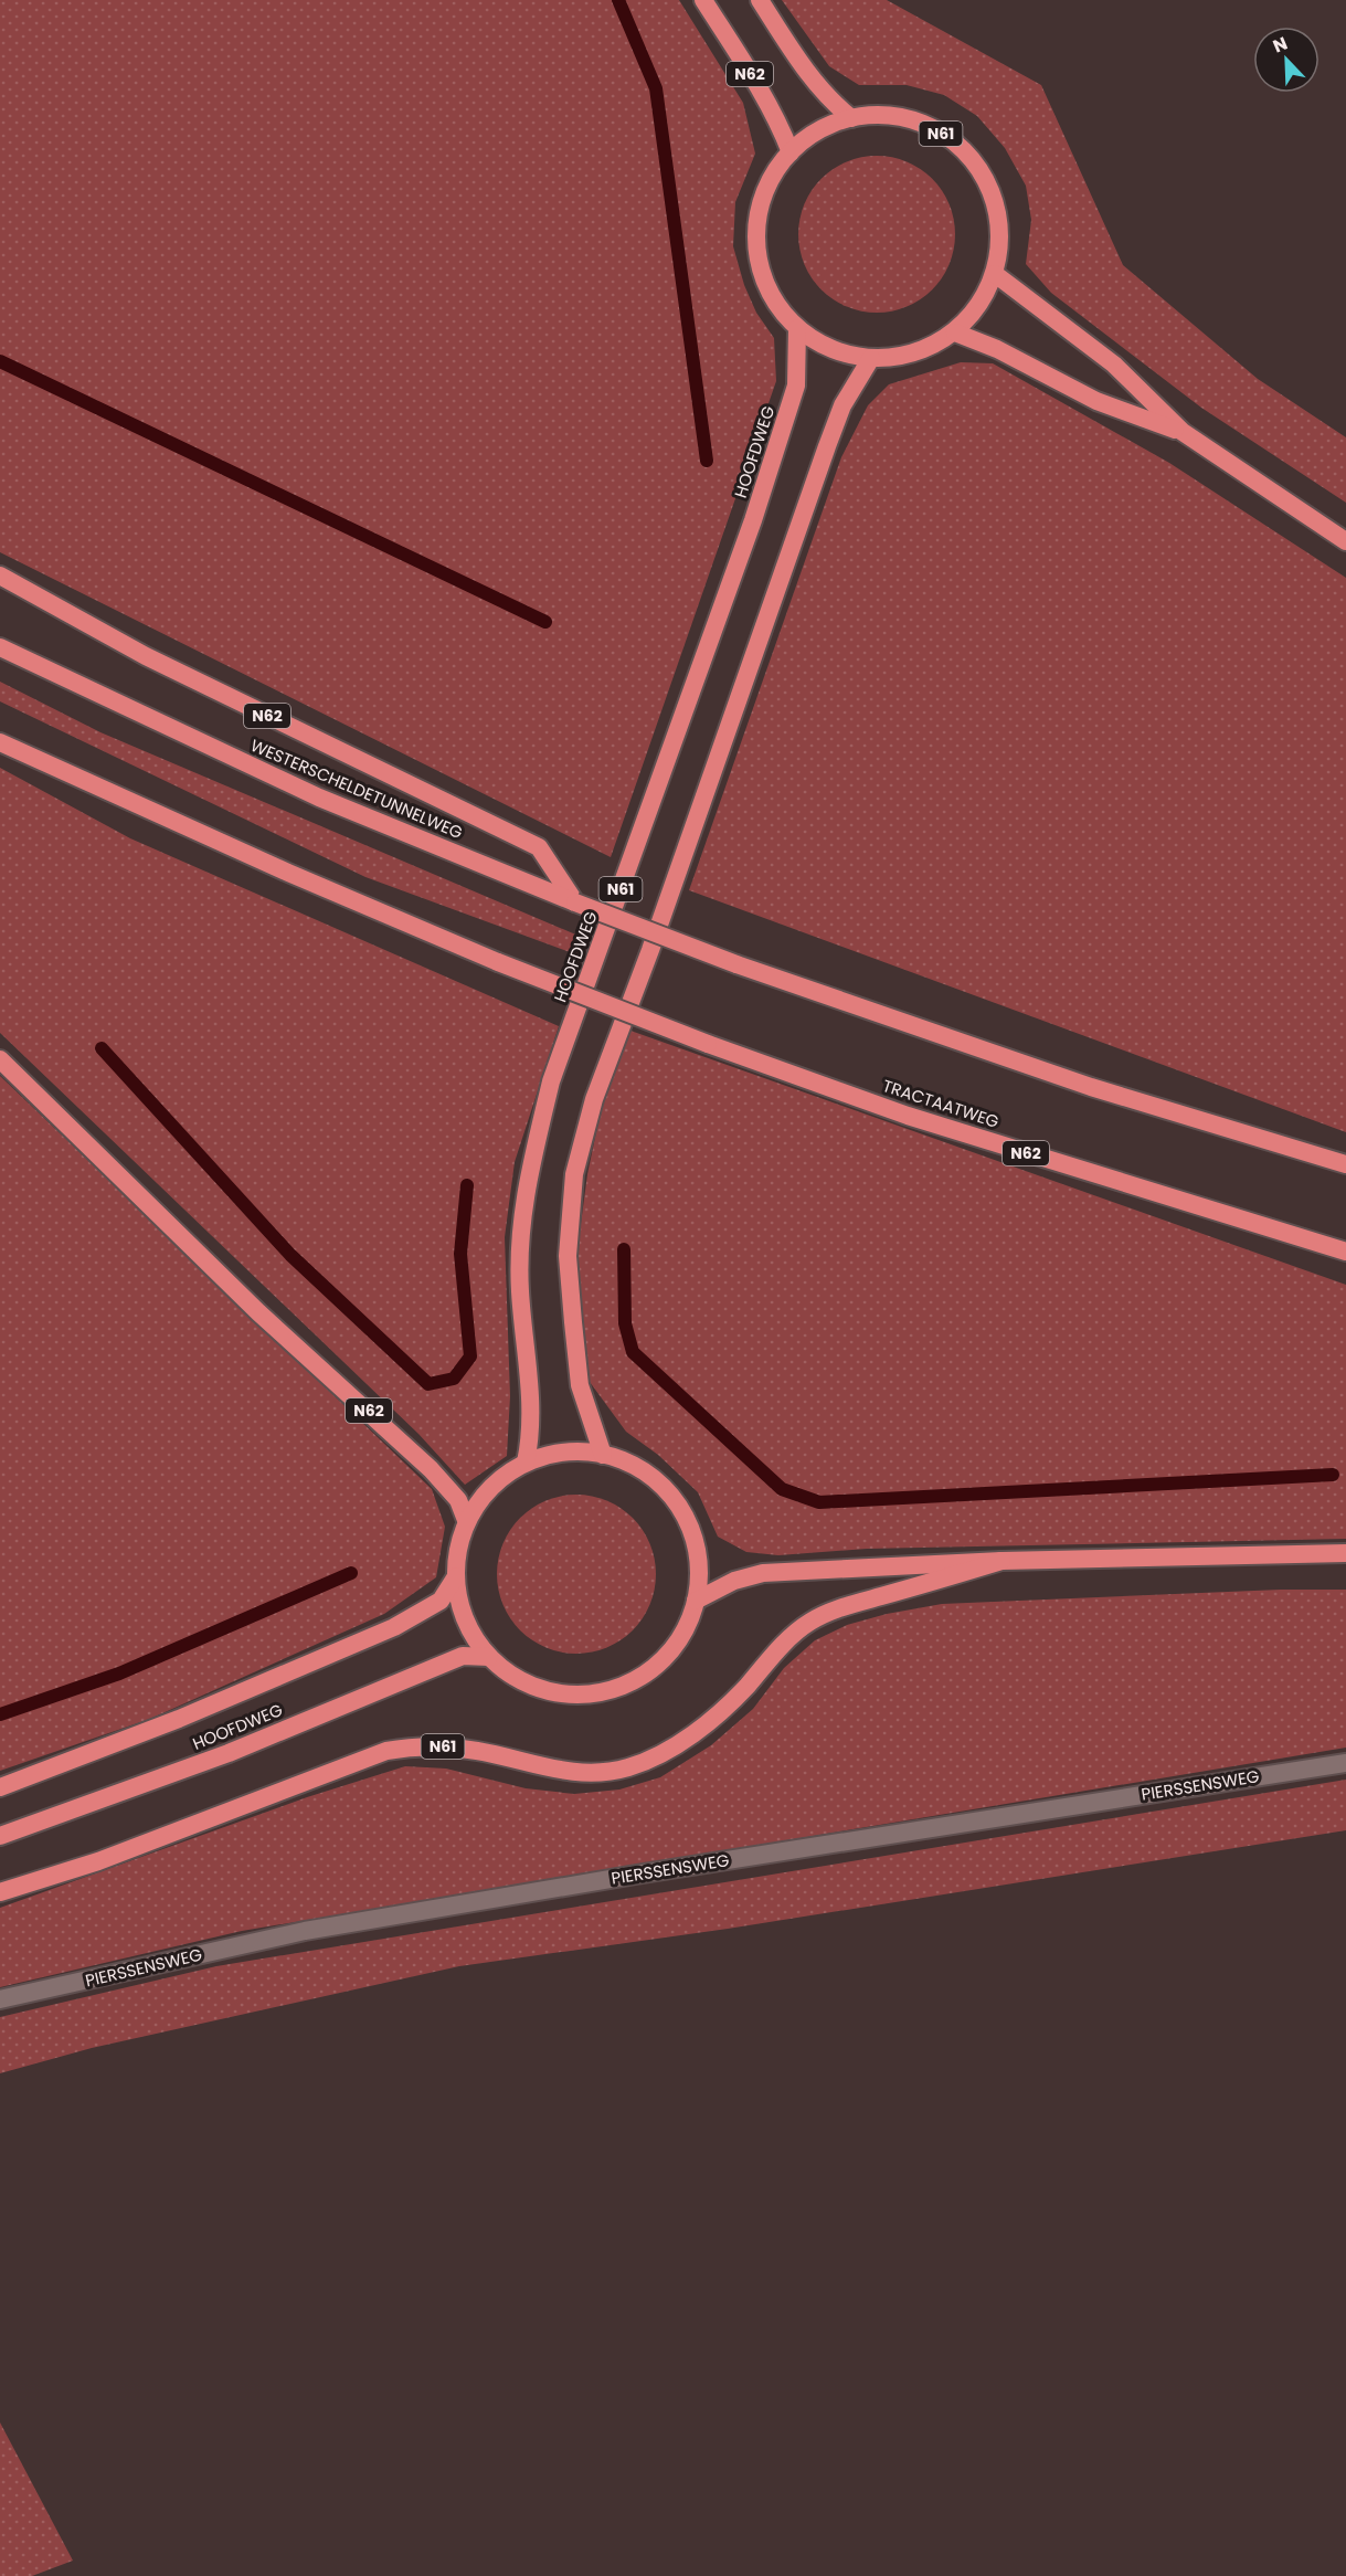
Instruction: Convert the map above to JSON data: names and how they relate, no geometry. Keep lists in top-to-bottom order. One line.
{"streets":{"highway":["N62","N61","HOOFDWEG","WESTERSCHELDETUNNELWEG","TRACTAATWEG"],"street":["PIERSSENSWEG"]},"crossings":[["N62","N61"],["N62","WESTERSCHELDETUNNELWEG"],["N61","HOOFDWEG"]],"north":"top left"}
